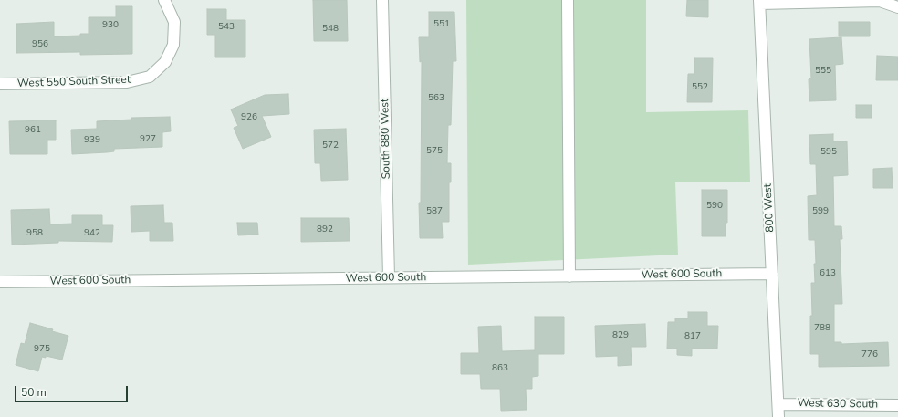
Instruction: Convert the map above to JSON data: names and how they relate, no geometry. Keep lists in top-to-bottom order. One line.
{"streets":{"street":["West 550 South Street","South 880 West","800 West","West 600 South","West 630 South"]},"crossings":[["South 880 West","West 600 South"],["800 West","West 600 South"],["800 West","West 630 South"]],"house_numbers":["551","930","543","548","956","555","552","563","926","961","927","939","572","575","595","590","587","599","892","958","942","613","788","829","817","975","776","863"],"scale_bar":"50 m"}
